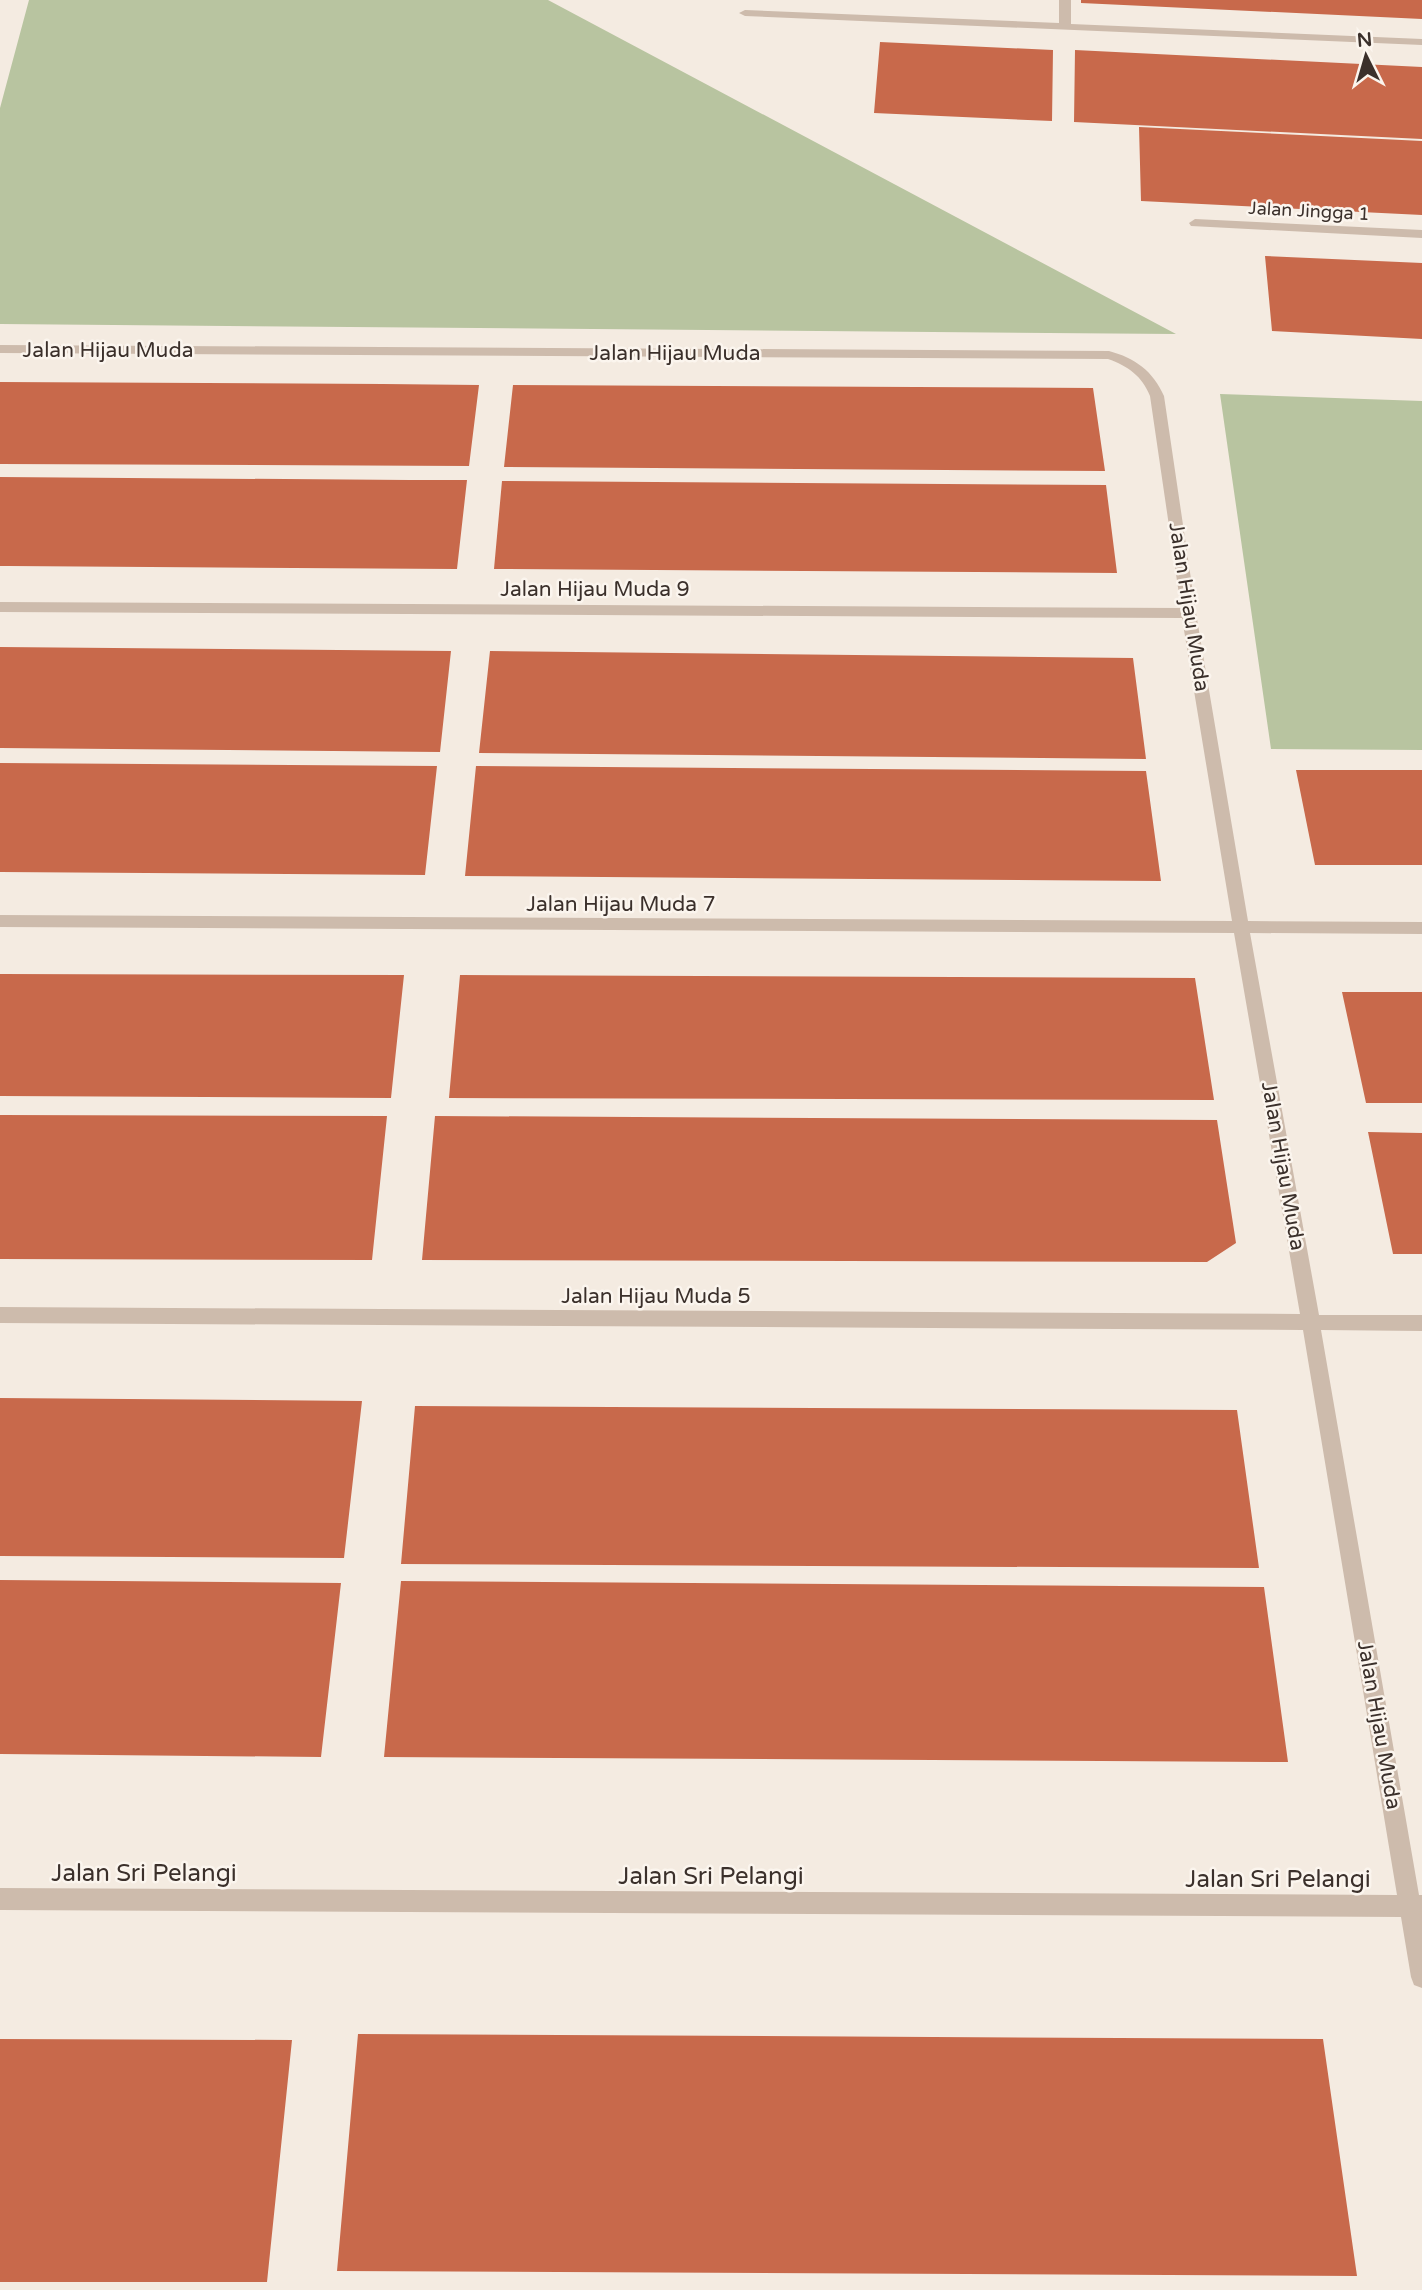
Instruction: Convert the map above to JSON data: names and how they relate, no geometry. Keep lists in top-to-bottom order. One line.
{"streets":{"street":["Jalan Jingga 1","Jalan Hijau Muda","Jalan Hijau Muda 9","Jalan Hijau Muda 7","Jalan Hijau Muda 5","Jalan Sri Pelangi"]},"crossings":[["Jalan Hijau Muda","Jalan Hijau Muda 9"],["Jalan Hijau Muda","Jalan Hijau Muda 7"],["Jalan Hijau Muda","Jalan Hijau Muda 5"],["Jalan Hijau Muda","Jalan Sri Pelangi"]],"north":"top"}
